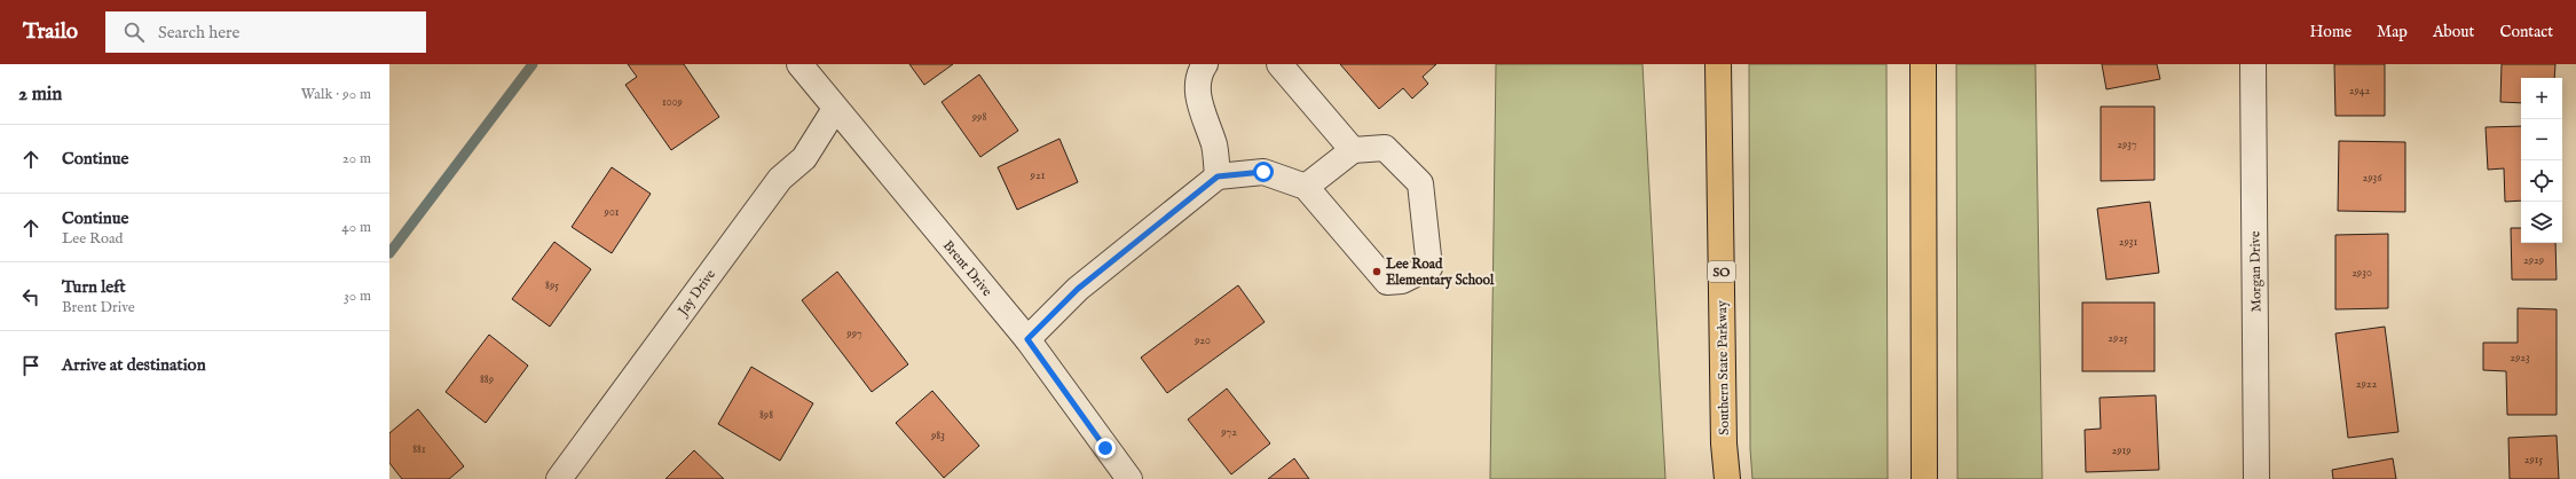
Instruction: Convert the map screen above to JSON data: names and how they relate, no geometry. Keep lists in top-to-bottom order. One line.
{"streets":{"highway":["SO","Southern State Parkway"],"street":["Brent Drive","Morgan Drive","Jay Drive"]},"crossings":[["Brent Drive","Jay Drive"]],"places":["Lee Road Elementary School"],"house_numbers":["2942","1009","998","2937","921","2936","901","2931","2929","2930","895","997","2925","920","2923","889","2922","898","972","983","881","2919","2915"],"page":{"header":"Trailo","search":"Search here","nav":["Home","Map","About","Contact"],"heading":["2 min","Walk · 90 m"],"map_buttons":["+","−"],"list":[["Continue","20 m"],["Continue","Lee Road","40 m"],["Turn left","Brent Drive","30 m"],"Arrive at destination"]}}
